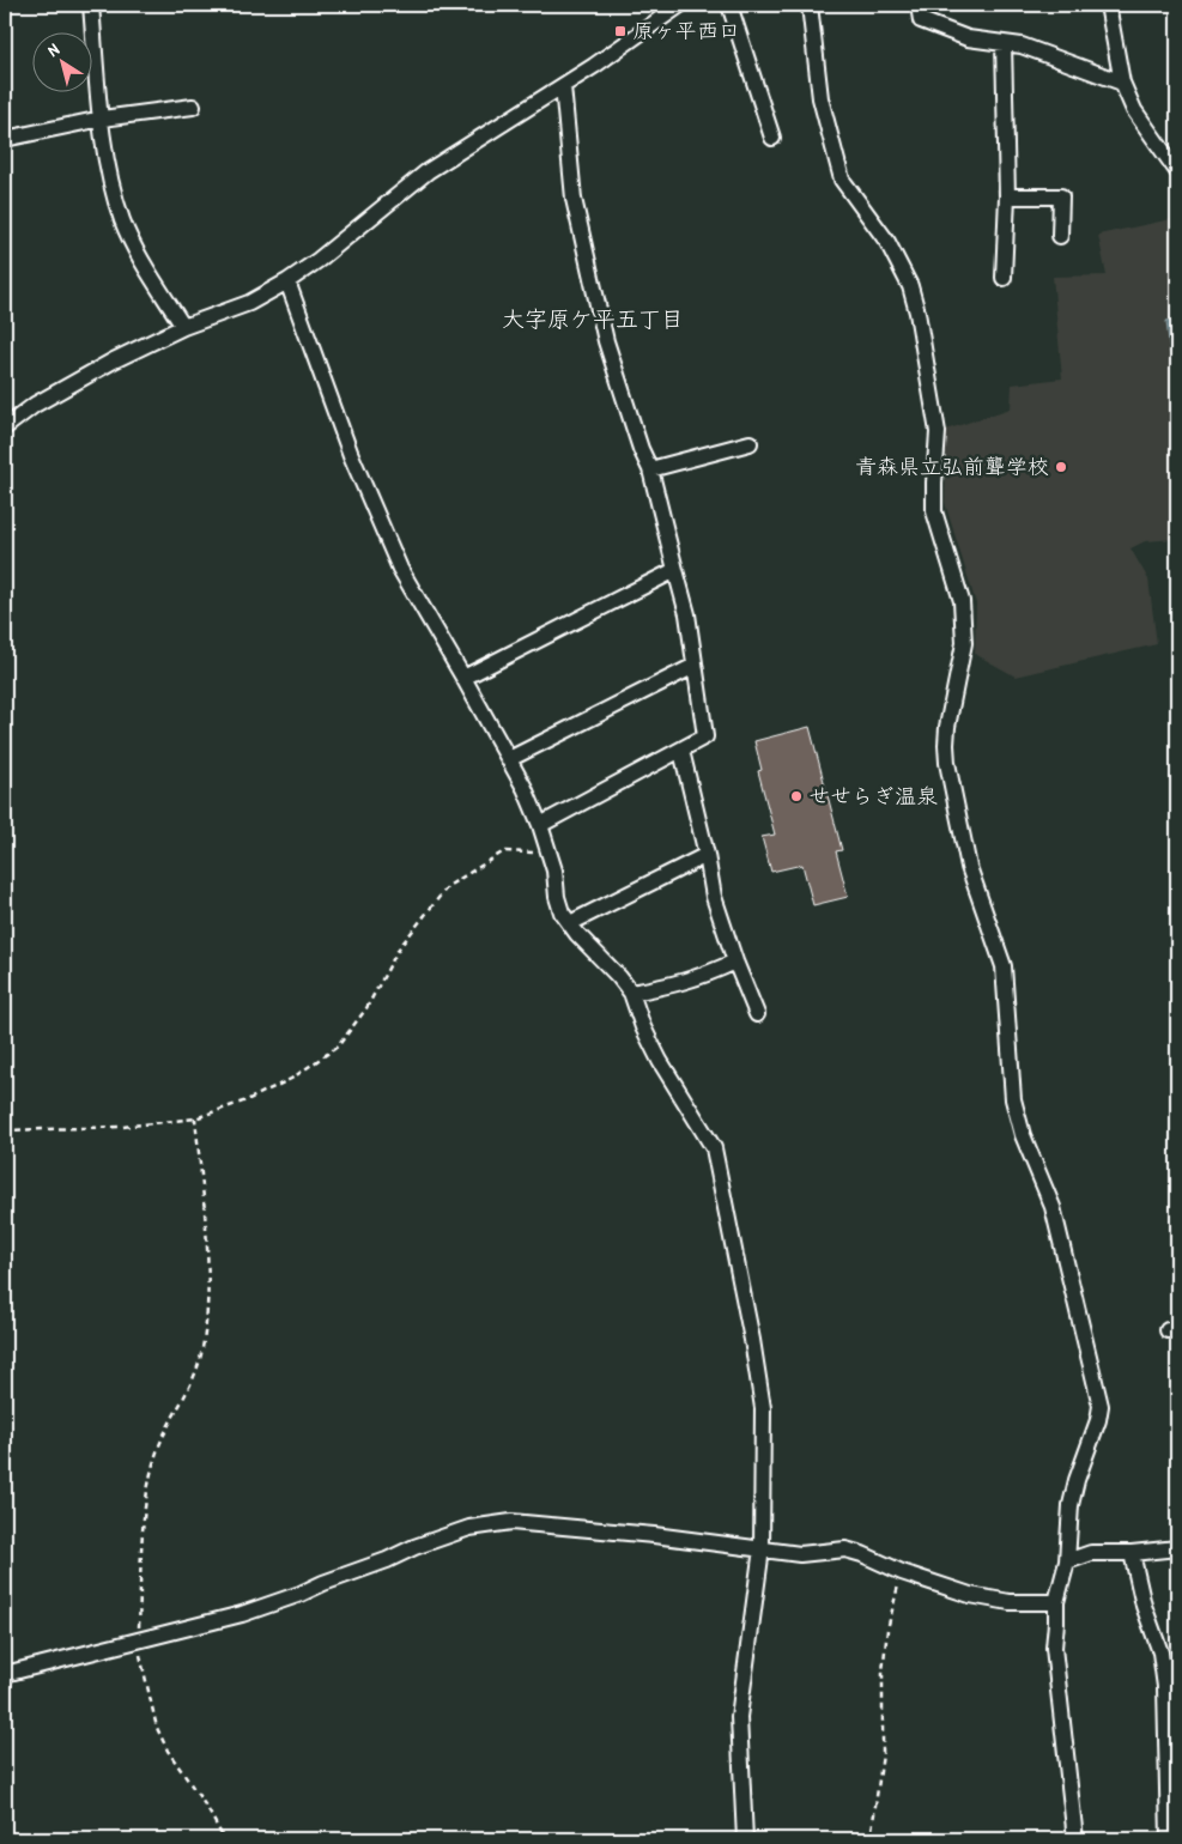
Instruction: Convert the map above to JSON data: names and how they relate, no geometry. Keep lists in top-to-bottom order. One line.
{"districts":["大字原ケ平五丁目"],"places":{"transit":["原ヶ平西口"],"other":["青森県立弘前聾学校","せせらぎ温泉"]},"north":"top left"}
